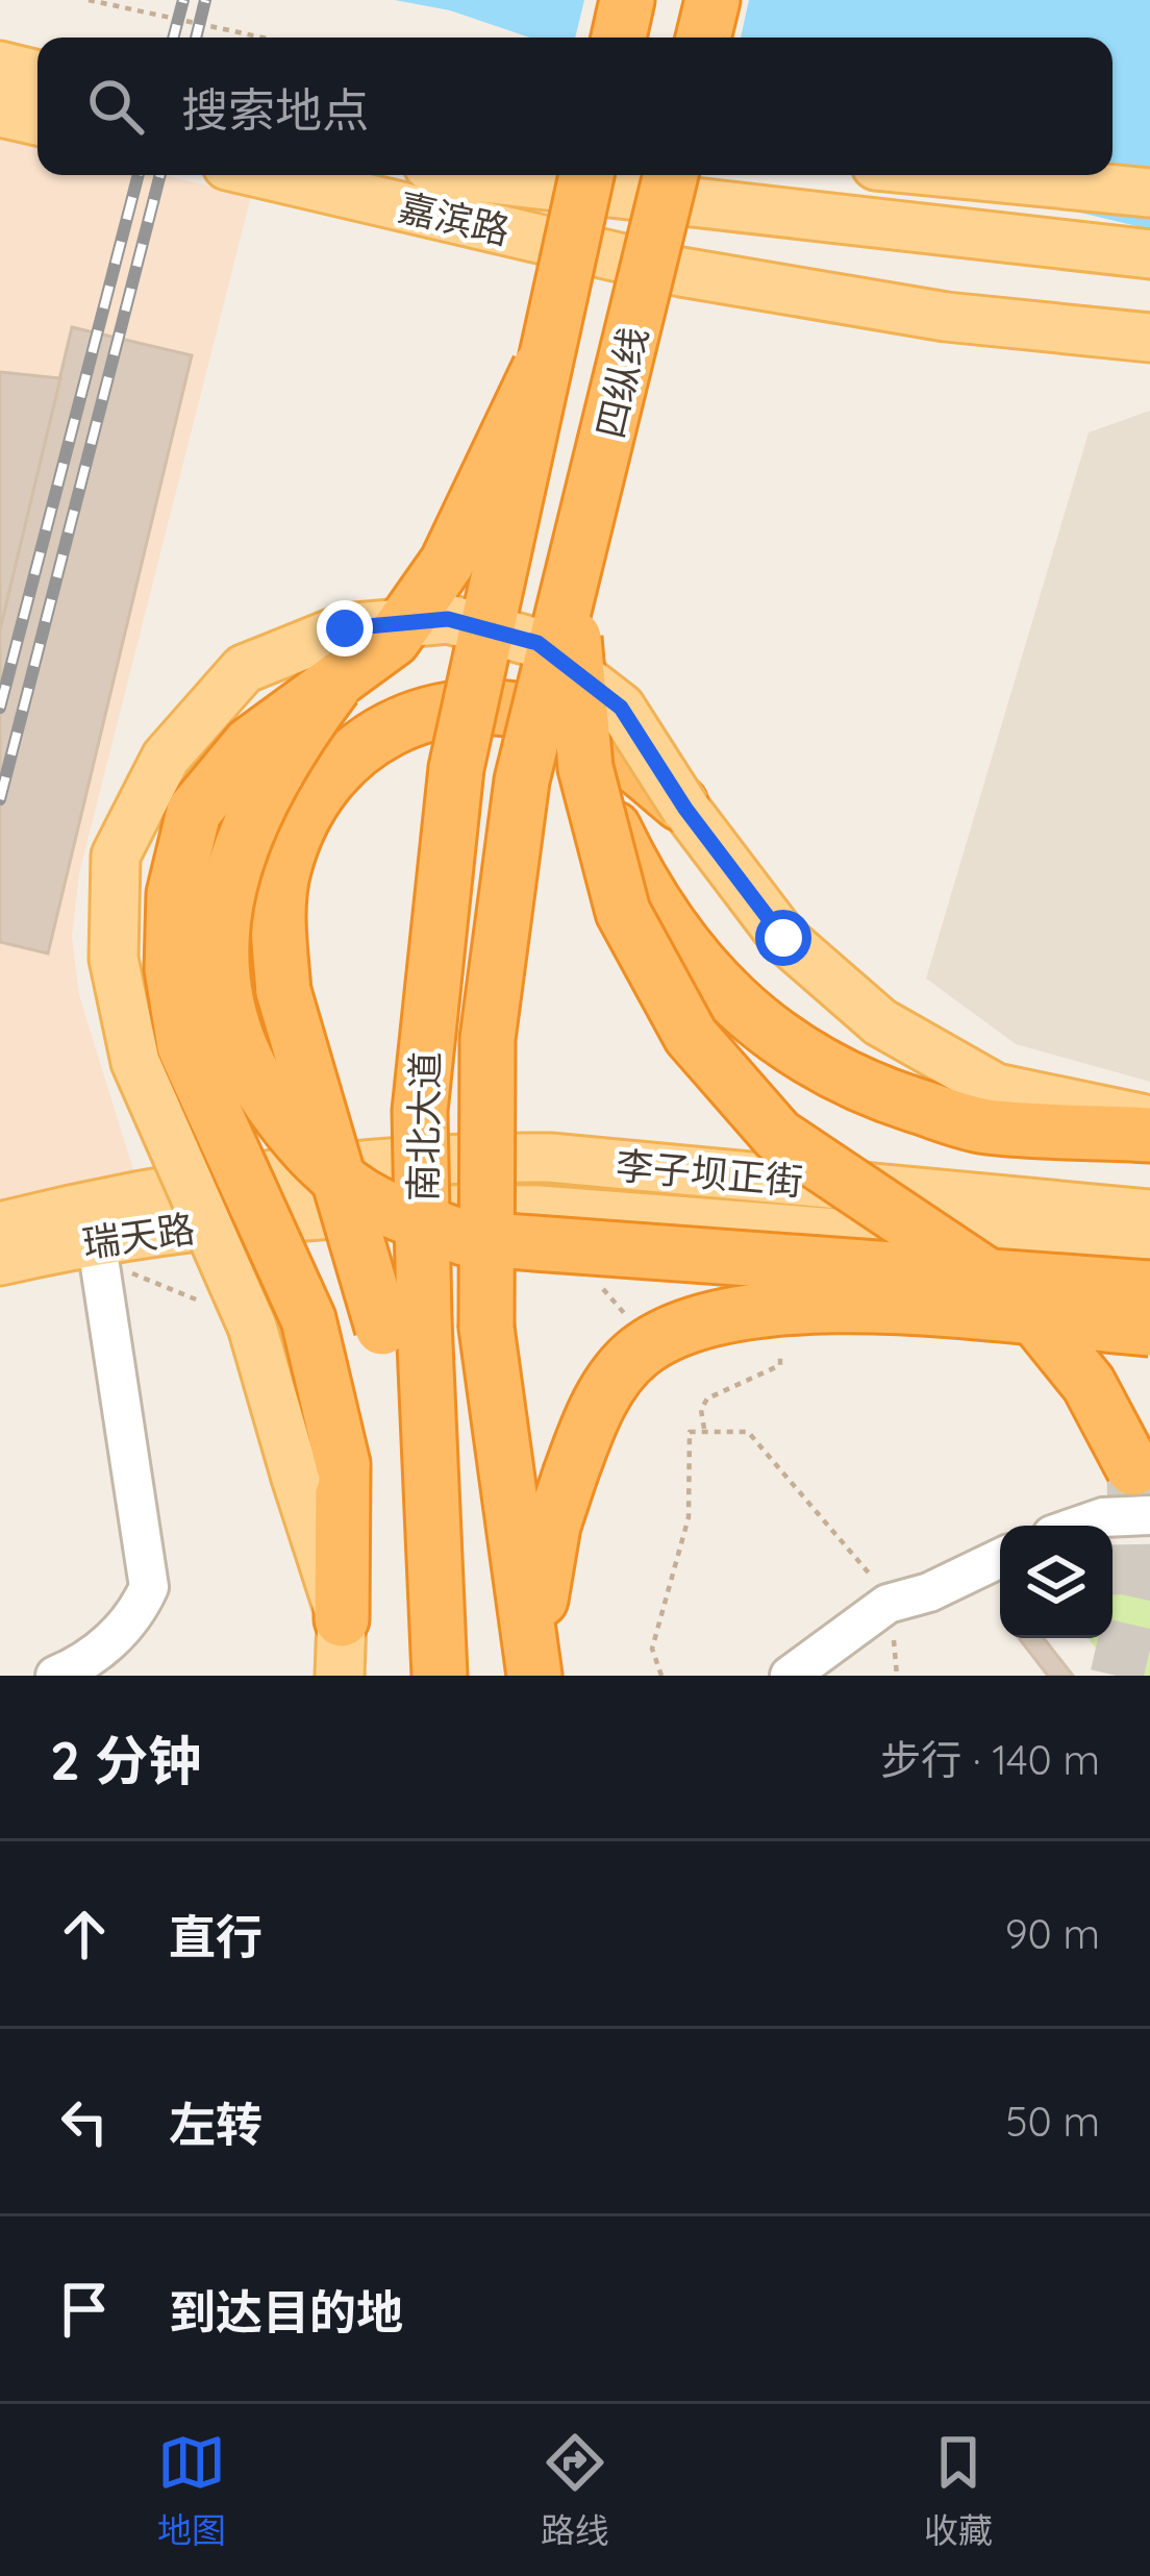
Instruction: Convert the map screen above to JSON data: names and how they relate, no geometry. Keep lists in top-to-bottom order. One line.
{"streets":{"highway":["四纵线","南北大道"],"main road":["嘉滨路","李子坝正街","瑞天路"]},"crossings":[["四纵线","南北大道"],["李子坝正街","瑞天路"]],"page":{"search":"搜索地点","heading":["2 分钟","步行 · 140 m"],"list":[["直行","90 m"],["左转","50 m"],"到达目的地"],"nav":["地图","路线","收藏"]}}
